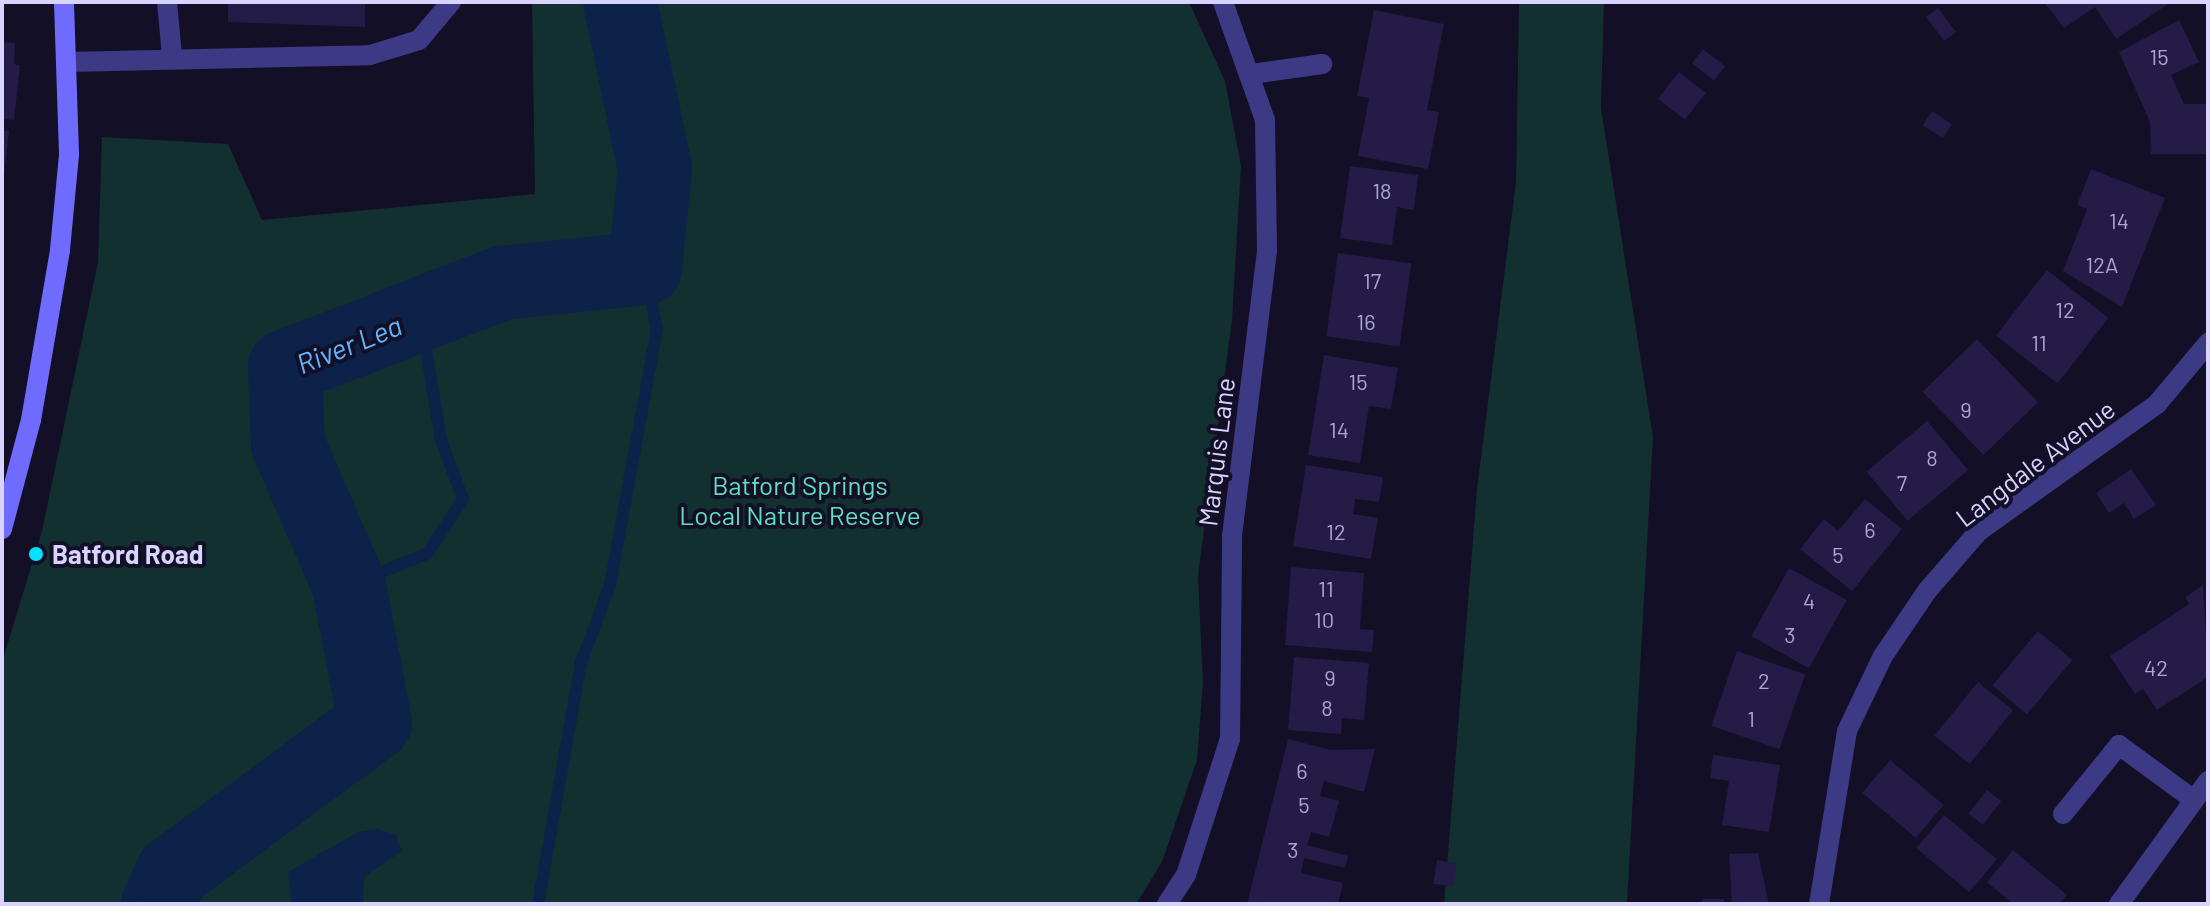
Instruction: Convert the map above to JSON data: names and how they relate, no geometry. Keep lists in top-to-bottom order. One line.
{"streets":{"street":["Marquis Lane","Langdale Avenue"]},"water":["River Lea"],"parks":["Batford Springs Local Nature Reserve"],"places":["Batford Road"],"house_numbers":["15","18","14","12A","17","12","16","11","15","9","14","8","7","6","12","5","11","4","10","3","42","9","2","8","1","6","5","3"]}
